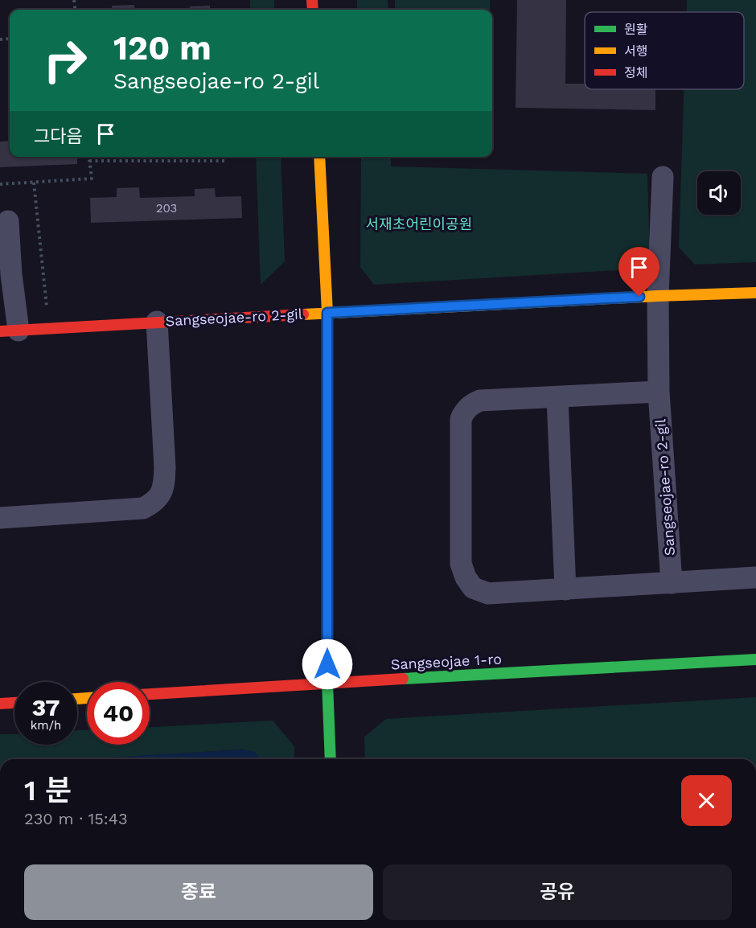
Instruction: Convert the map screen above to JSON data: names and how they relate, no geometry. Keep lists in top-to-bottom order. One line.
{"streets":{"street":["Sangseojae-ro 2-gil","Sangseojae 1-ro"]},"parks":["서재초어린이공원"],"house_numbers":["203"],"legend":["원활","서행","정체"],"page":{"turn":["120 m","Sangseojae-ro 2-gil"],"then":"그다음","speed":"37 km/h","limit":"40","heading":["1 분","230 m · 15:43"],"buttons":["종료","공유"]}}
